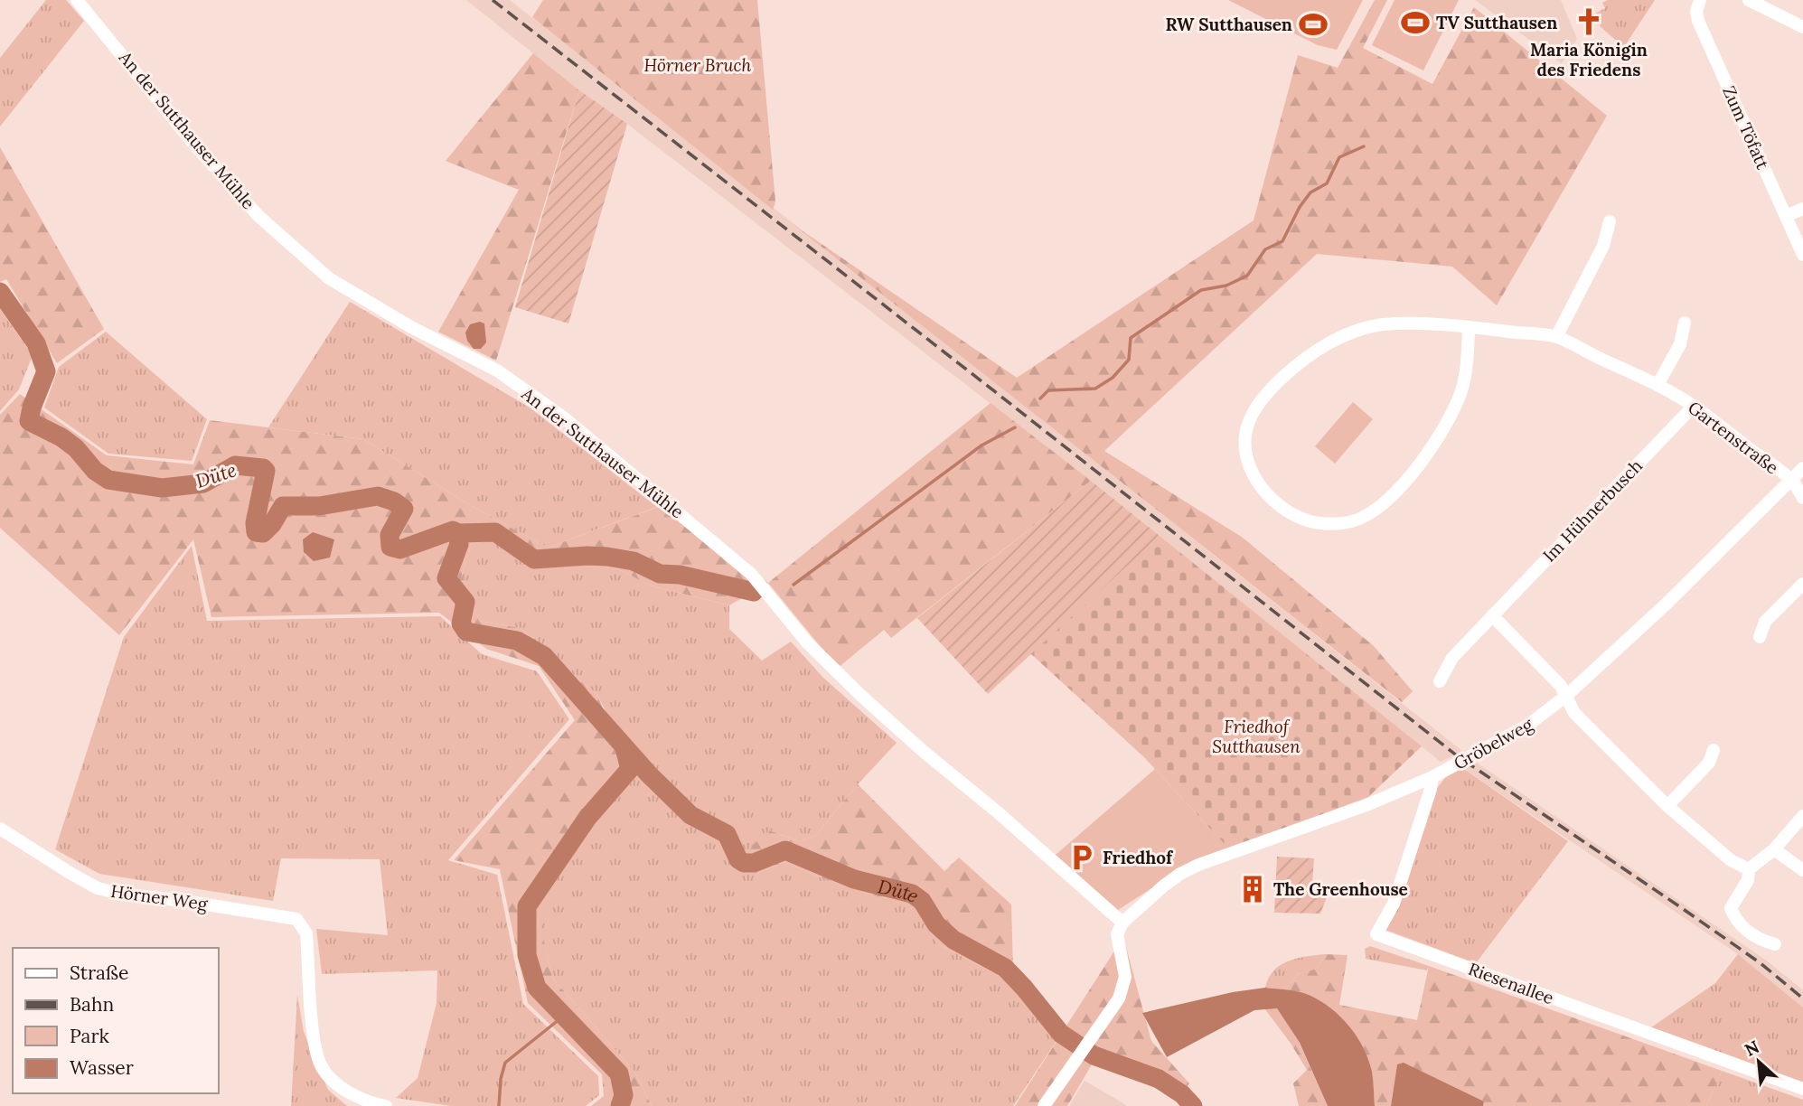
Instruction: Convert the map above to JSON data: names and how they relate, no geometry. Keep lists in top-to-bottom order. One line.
{"streets":{"street":["Zum Töfatt","An der Sutthauser Mühle","Gartenstraße","Im Hühnerbusch","Gröbelweg","Hörner Weg","Riesenallee"]},"crossings":[["An der Sutthauser Mühle","Gröbelweg"],["Gartenstraße","Im Hühnerbusch"],["Gartenstraße","Gröbelweg"],["Gröbelweg","Riesenallee"]],"water":["Düte"],"parks":["Hörner Bruch","Friedhof Sutthausen"],"places":{"church":["Maria Königin des Friedens"],"sports":["TV Sutthausen","RW Sutthausen"],"parking":["Friedhof"],"building":["The Greenhouse"]},"legend":["Straße","Bahn","Park","Wasser"],"north":"top left"}
